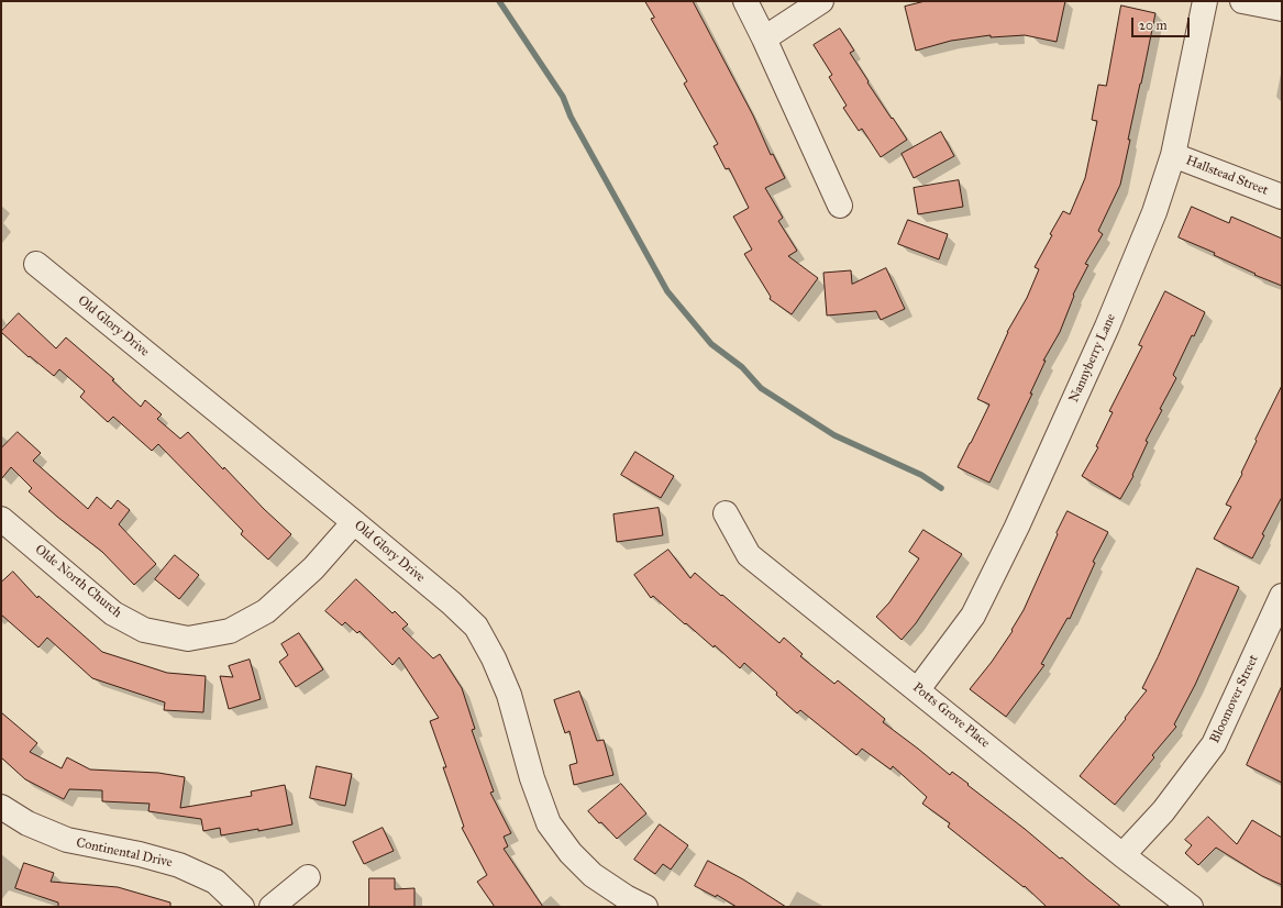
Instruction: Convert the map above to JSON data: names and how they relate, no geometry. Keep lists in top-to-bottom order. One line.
{"streets":{"street":["Hallstead Street","Old Glory Drive","Nannyberry Lane","Olde North Church","Bloomover Street","Potts Grove Place","Continental Drive"]},"crossings":[["Hallstead Street","Nannyberry Lane"],["Old Glory Drive","Olde North Church"],["Nannyberry Lane","Potts Grove Place"],["Bloomover Street","Potts Grove Place"]],"scale_bar":"20 m"}
